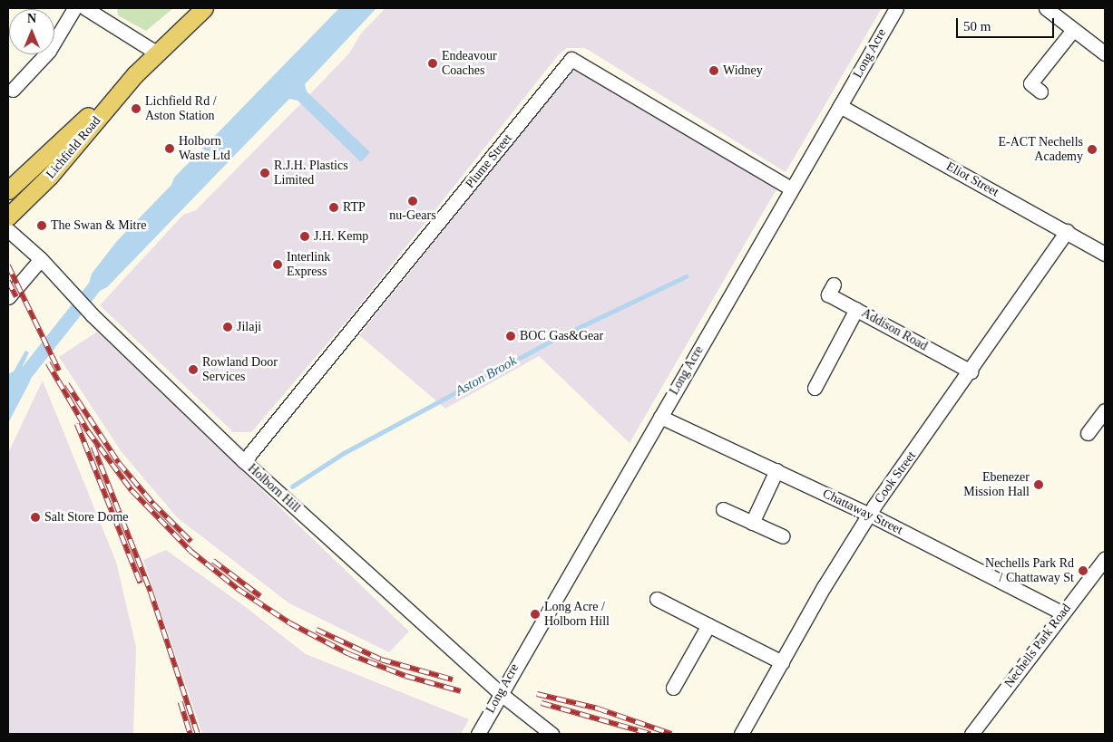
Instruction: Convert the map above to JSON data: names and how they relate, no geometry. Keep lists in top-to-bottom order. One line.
{"streets":{"main road":["Lichfield Road"],"street":["Long Acre","Plume Street","Eliot Street","Addison Road","Cook Street","Holborn Hill","Chattaway Street","Nechells Park Road"]},"crossings":[["Long Acre","Plume Street"],["Long Acre","Eliot Street"],["Long Acre","Holborn Hill"],["Long Acre","Chattaway Street"],["Plume Street","Holborn Hill"],["Eliot Street","Cook Street"],["Addison Road","Cook Street"],["Cook Street","Chattaway Street"],["Chattaway Street","Nechells Park Road"]],"water":["Aston Brook"],"places":["Endeavour Coaches","Widney","Lichfield Rd / Aston Station","Holborn Waste Ltd","E-ACT Nechells Academy","R.J.H. Plastics Limited","nu-Gears","RTP","The Swan & Mitre","J.H. Kemp","Interlink Express","Jilaji","BOC Gas&Gear","Rowland Door Services","Ebenezer Mission Hall","Salt Store Dome","Nechells Park Rd / Chattaway St","Long Acre / Holborn Hill"],"scale_bar":"50 m","north":"top"}
